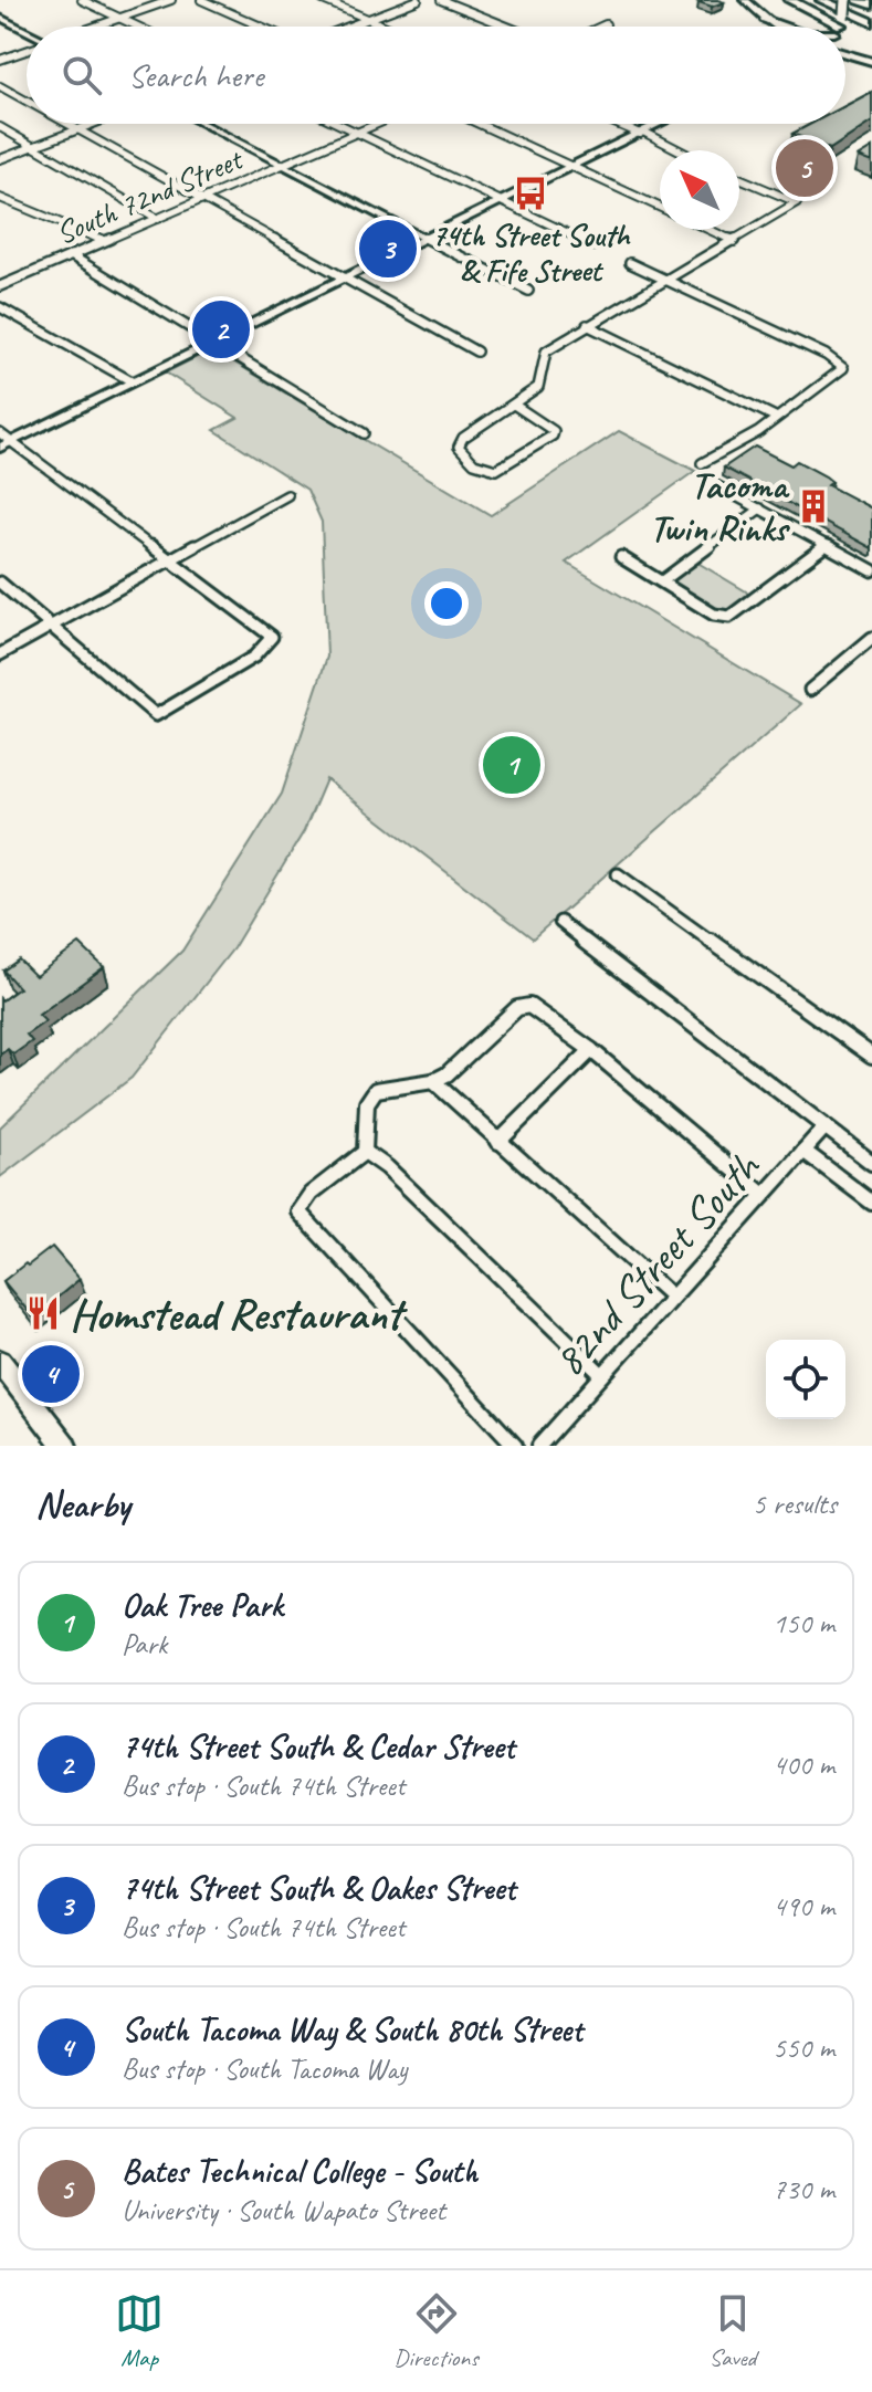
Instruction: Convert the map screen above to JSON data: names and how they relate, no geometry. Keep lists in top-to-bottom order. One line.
{"streets":{"street":["South 72nd Street","82nd Street South"]},"places":{"bus stop":["74th Street South & Fife Street"],"building":["Tacoma Twin Rinks"],"restaurant":["Homstead Restaurant"]},"north":"top left","page":{"search":"Search here","pins":["5","3","2","1","4"],"heading":["Nearby","5 results"],"list":[{"mark":"1","name":"Oak Tree Park","note":"Park","value":"150 m"},{"mark":"2","name":"74th Street South & Cedar Street","note":"Bus stop · South 74th Street","value":"400 m"},{"mark":"3","name":"74th Street South & Oakes Street","note":"Bus stop · South 74th Street","value":"490 m"},{"mark":"4","name":"South Tacoma Way & South 80th Street","note":"Bus stop · South Tacoma Way","value":"550 m"},{"mark":"5","name":"Bates Technical College - South","note":"University · South Wapato Street","value":"730 m"}],"nav":["Map","Directions","Saved"]}}
